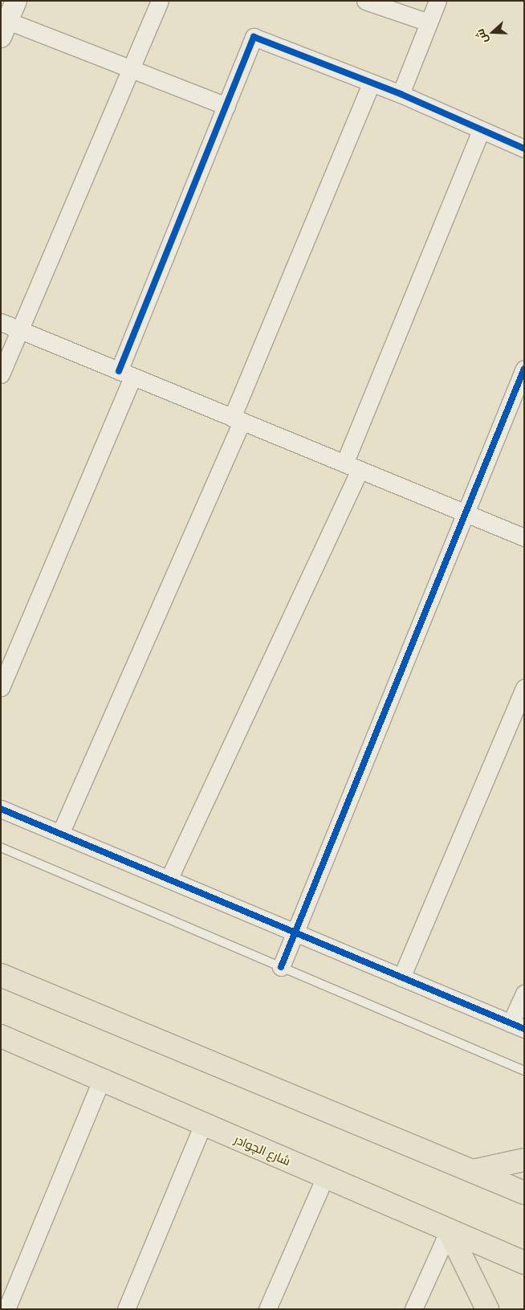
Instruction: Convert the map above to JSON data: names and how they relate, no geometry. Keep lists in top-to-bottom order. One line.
{"streets":{"main road":["شارع الچوادر"]},"north":"left"}
